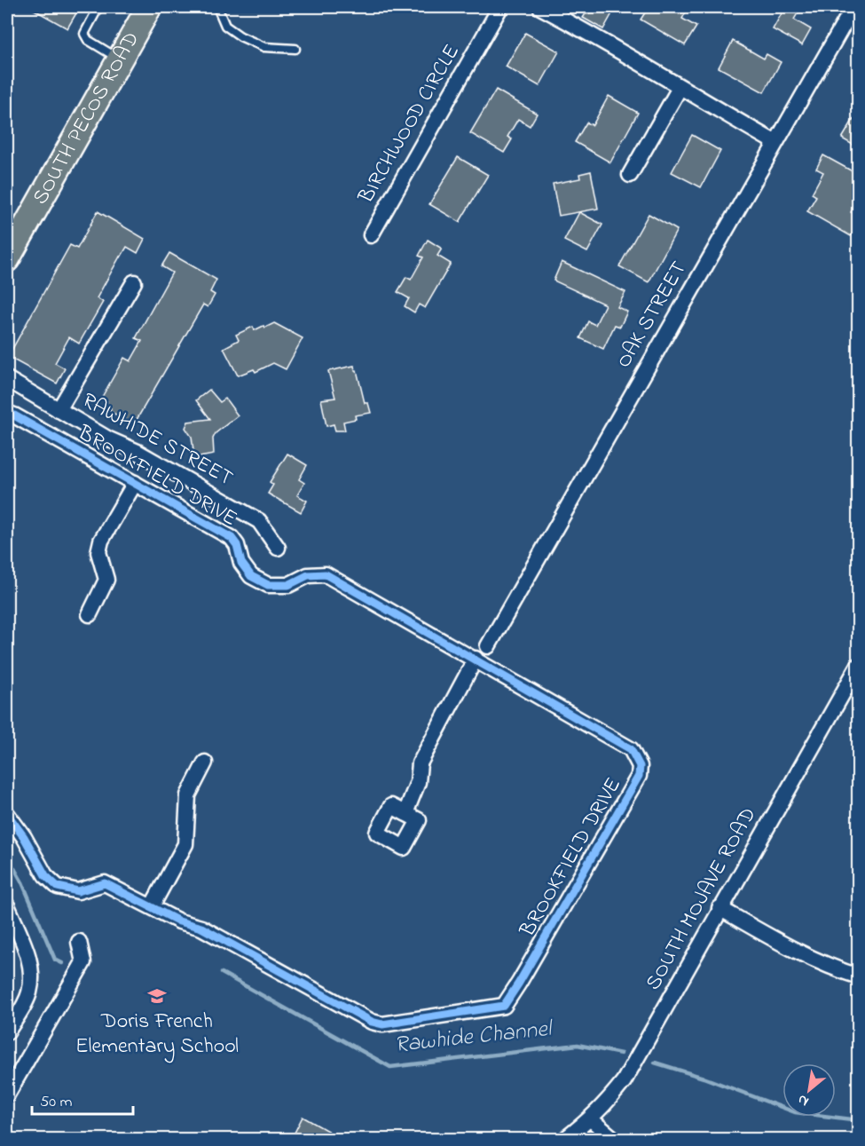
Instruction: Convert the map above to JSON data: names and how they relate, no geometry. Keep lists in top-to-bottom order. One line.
{"streets":{"main road":["SOUTH PECOS ROAD"],"street":["BIRCHWOOD CIRCLE","OAK STREET","RAWHIDE STREET","BROOKFIELD DRIVE","SOUTH MOJAVE ROAD"]},"water":["Rawhide Channel"],"places":{"school or university":["Doris French Elementary School"]},"scale_bar":"50 m","north":"bottom left"}
